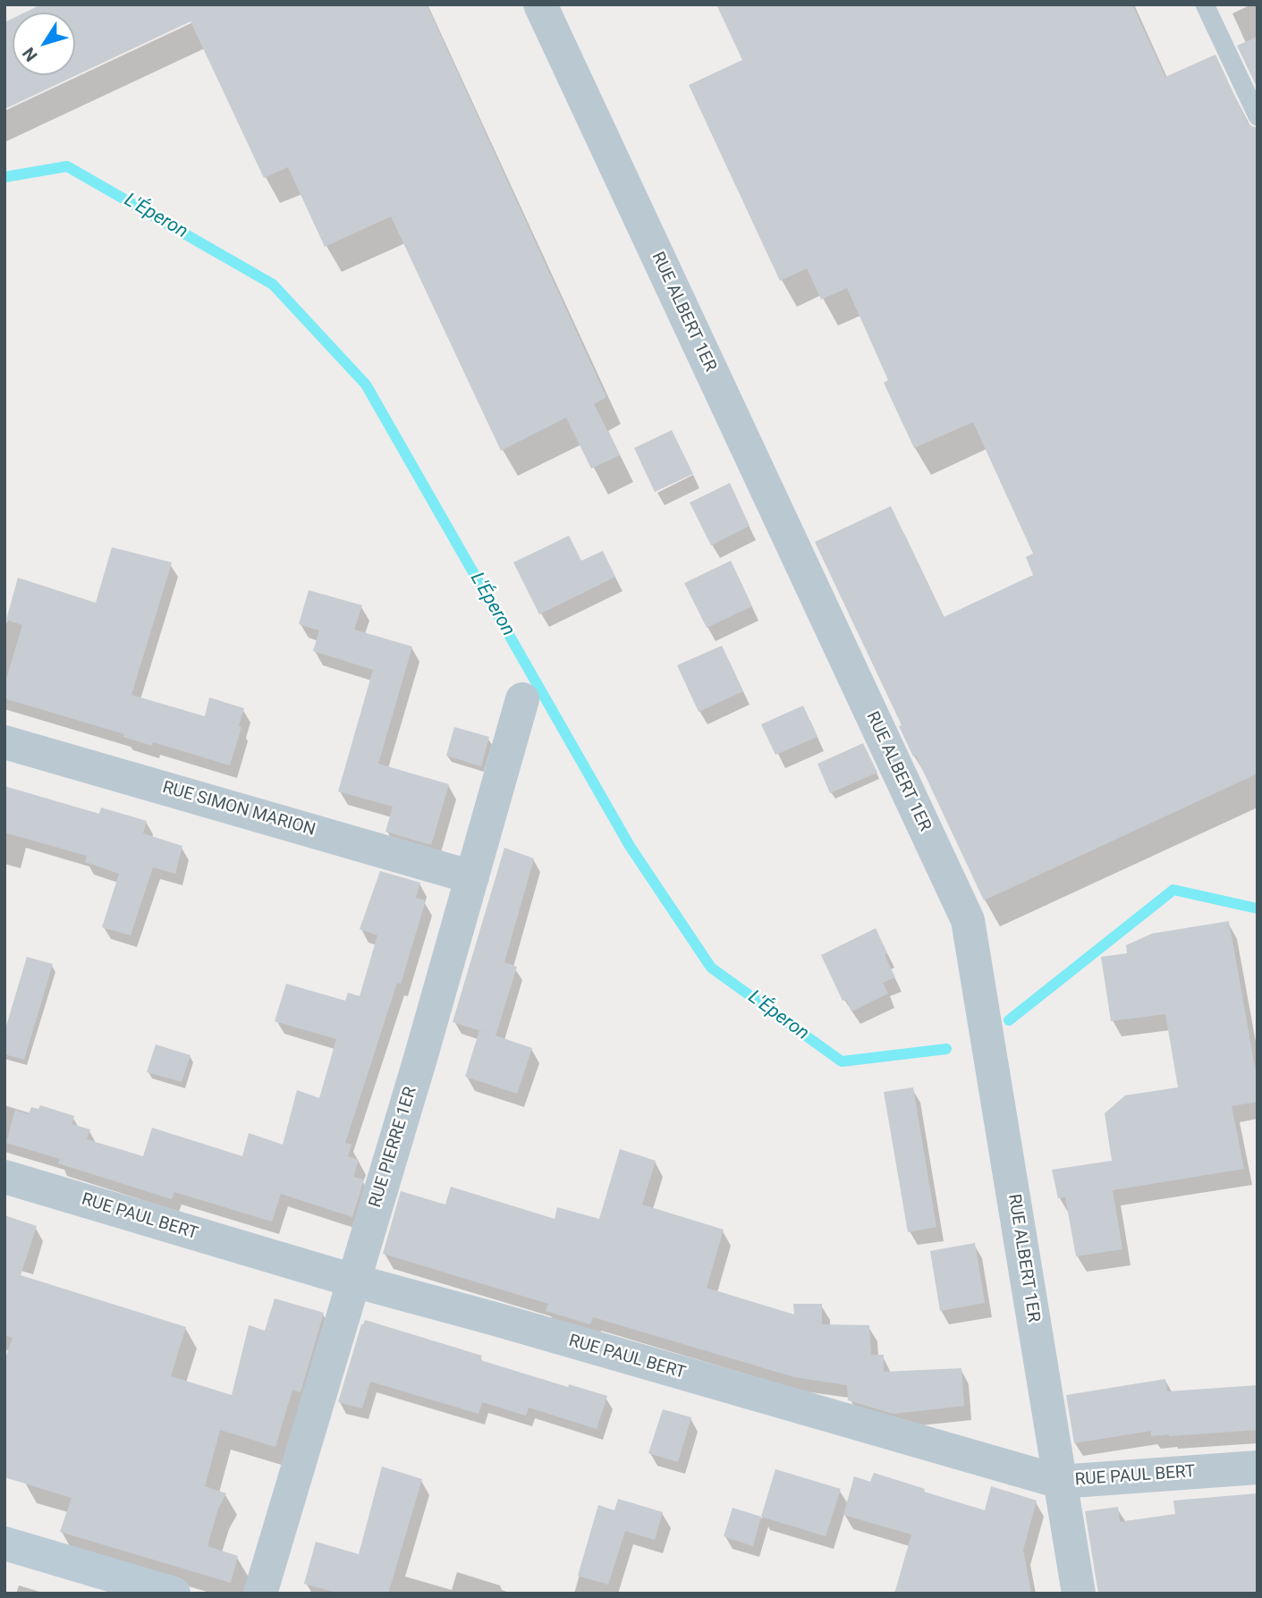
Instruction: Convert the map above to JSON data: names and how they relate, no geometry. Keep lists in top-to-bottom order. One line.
{"streets":{"street":["RUE ALBERT 1ER","RUE SIMON MARION","RUE PIERRE 1ER","RUE PAUL BERT"]},"crossings":[["RUE ALBERT 1ER","RUE PAUL BERT"],["RUE SIMON MARION","RUE PIERRE 1ER"],["RUE PIERRE 1ER","RUE PAUL BERT"]],"water":["L'Éperon"],"north":"bottom left"}
